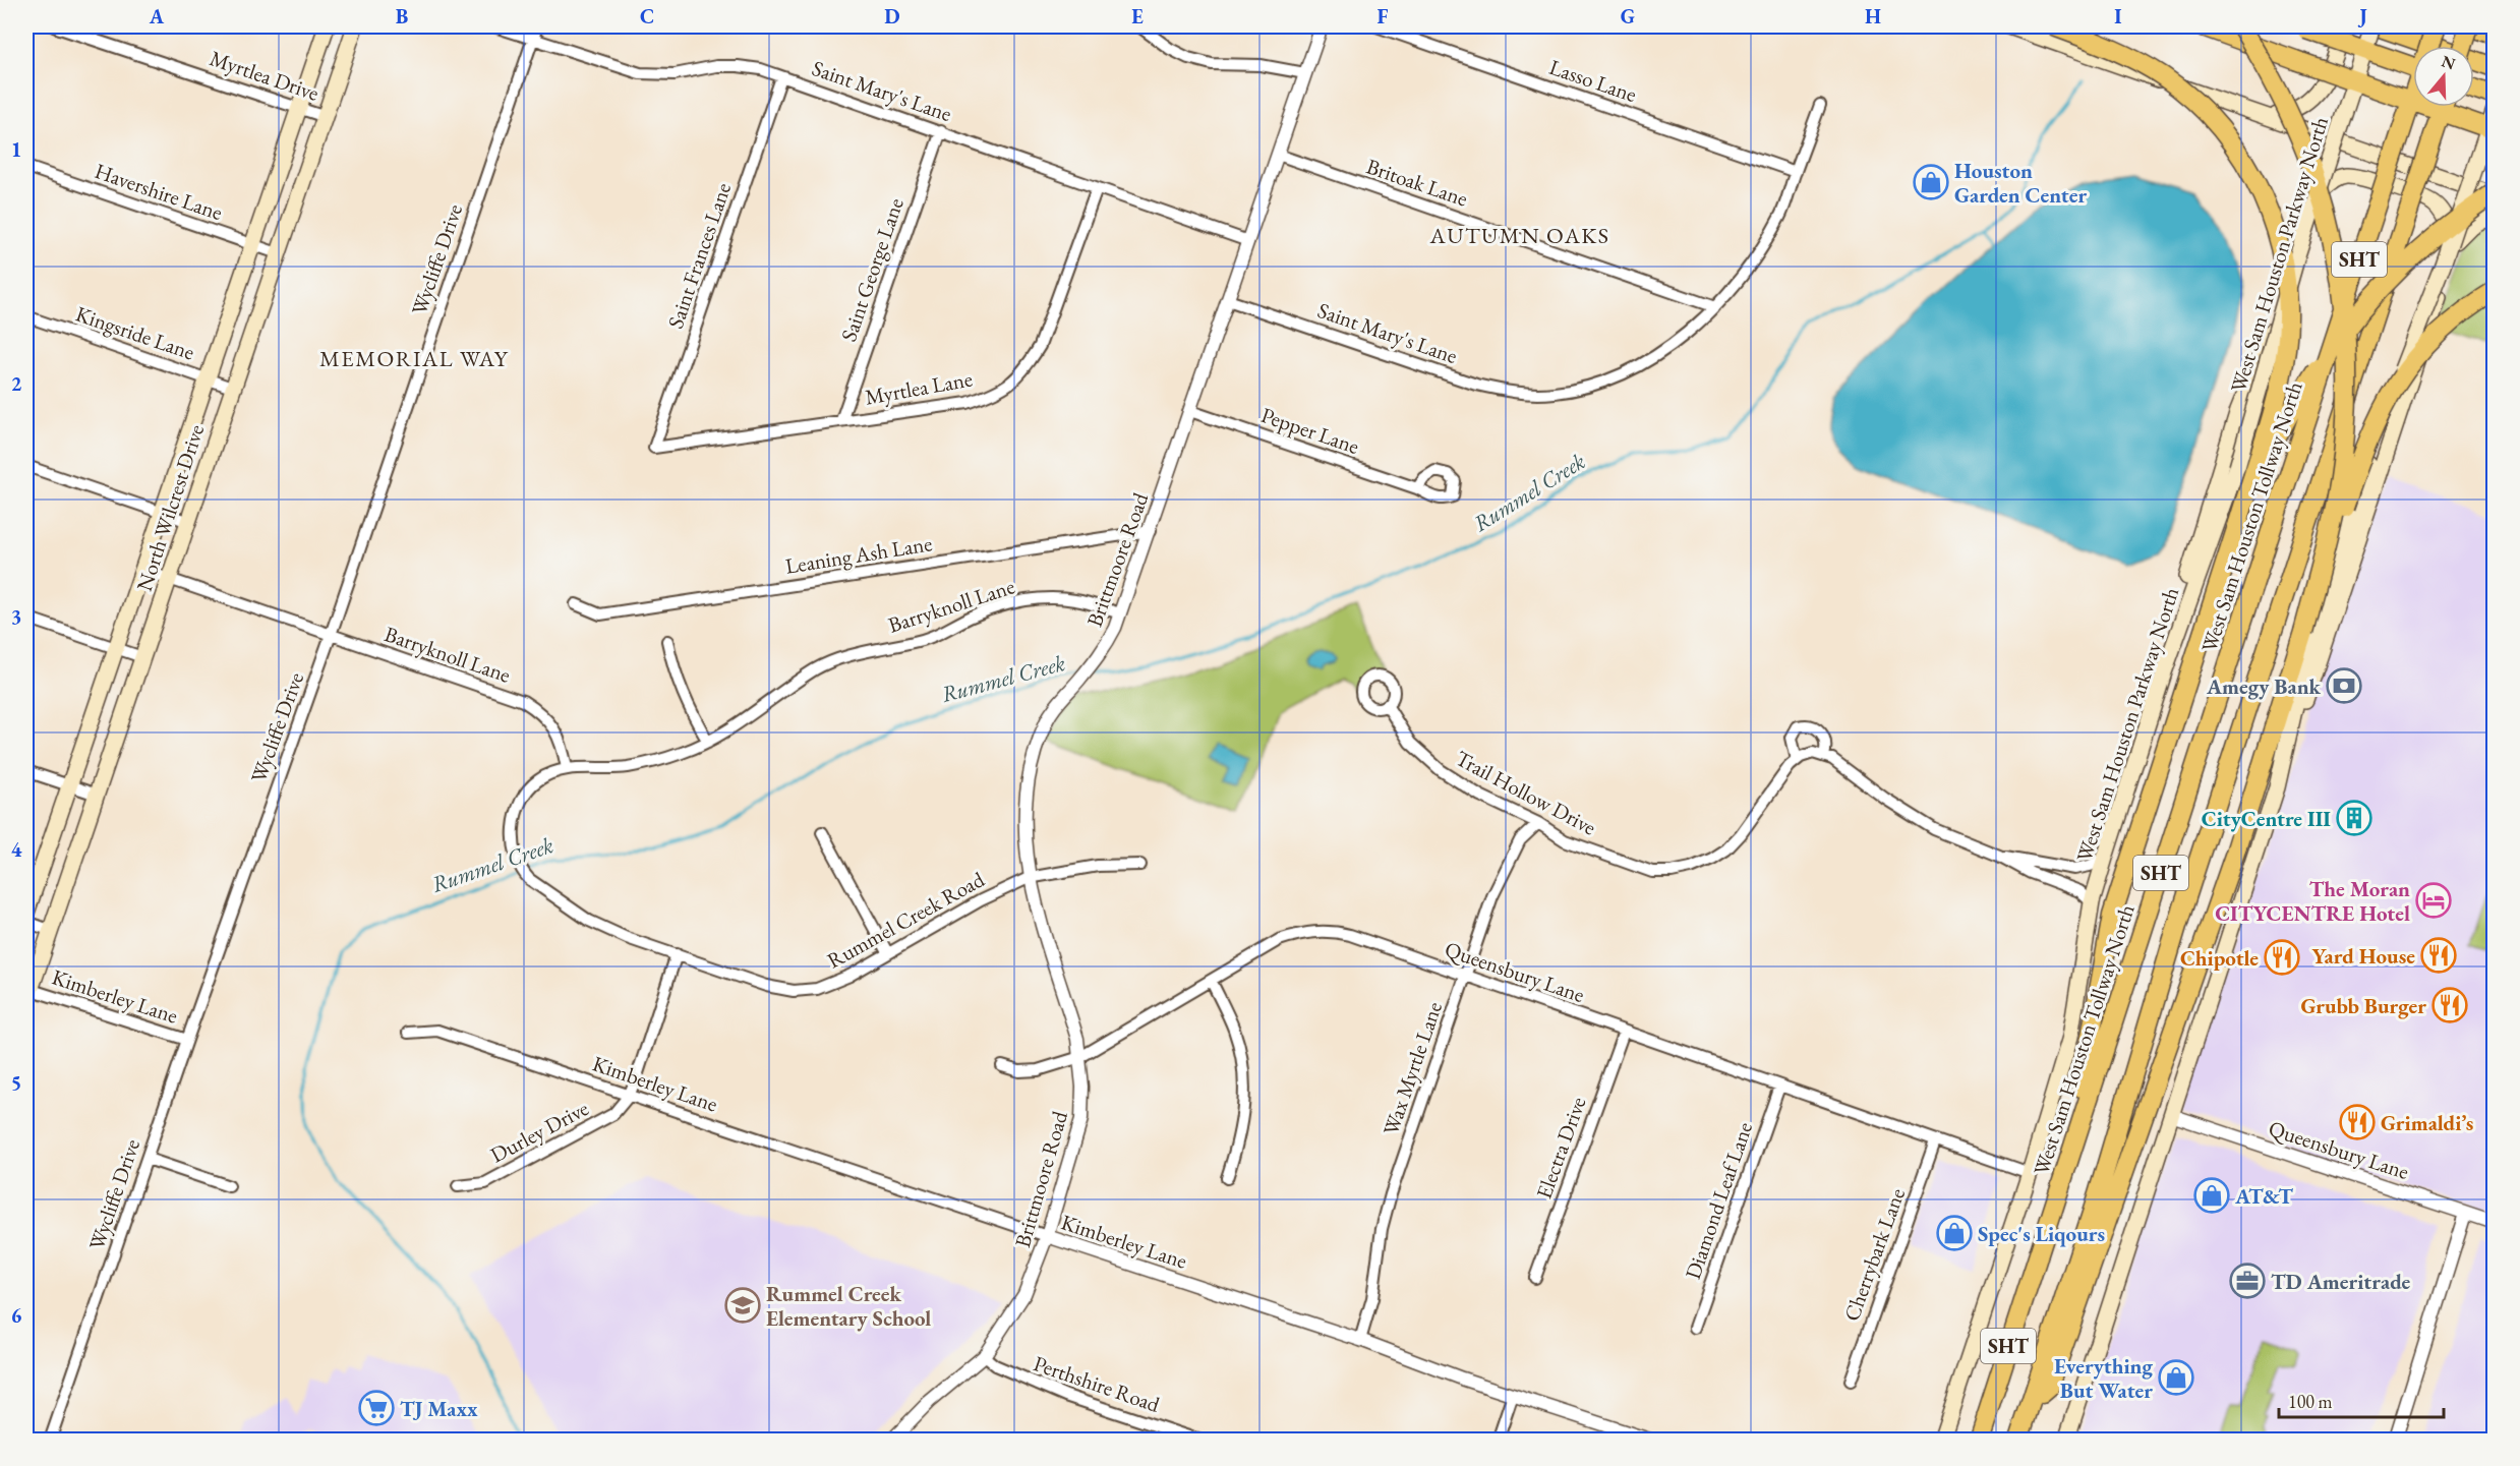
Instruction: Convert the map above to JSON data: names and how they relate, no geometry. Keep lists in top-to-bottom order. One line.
{"streets":{"highway":["SHT","West Sam Houston Tollway North"],"main road":["West Sam Houston Parkway North","North Wilcrest Drive"],"street":["Myrtlea Drive","Lasso Lane","Saint Mary's Lane","Britoak Lane","Havershire Lane","Saint Frances Lane","Wycliffe Drive","Saint George Lane","Kingsride Lane","Myrtlea Lane","Pepper Lane","Leaning Ash Lane","Brittmoore Road","Barryknoll Lane","Trail Hollow Drive","Rummel Creek Road","Queensbury Lane","Kimberley Lane","Wax Myrtle Lane","Durley Drive","Electra Drive","Diamond Leaf Lane","Cherrybark Lane","Perthshire Road"]},"crossings":[["Myrtlea Drive","North Wilcrest Drive"],["Lasso Lane","Saint Mary's Lane"],["Saint Mary's Lane","Britoak Lane"],["Saint Mary's Lane","Saint Frances Lane"],["Saint Mary's Lane","Wycliffe Drive"],["Saint Mary's Lane","Saint George Lane"],["Saint Mary's Lane","Myrtlea Lane"],["Saint Mary's Lane","Brittmoore Road"],["Britoak Lane","Brittmoore Road"],["Havershire Lane","North Wilcrest Drive"],["West Sam Houston Parkway North","Queensbury Lane"],["Saint Frances Lane","Myrtlea Lane"],["Wycliffe Drive","Barryknoll Lane"],["Wycliffe Drive","Kimberley Lane"],["Saint George Lane","Myrtlea Lane"],["Kingsride Lane","North Wilcrest Drive"],["Pepper Lane","Brittmoore Road"],["North Wilcrest Drive","Barryknoll Lane"],["North Wilcrest Drive","Kimberley Lane"],["Leaning Ash Lane","Brittmoore Road"],["Brittmoore Road","Barryknoll Lane"],["Brittmoore Road","Rummel Creek Road"],["Brittmoore Road","Queensbury Lane"],["Brittmoore Road","Kimberley Lane"],["Brittmoore Road","Perthshire Road"],["Barryknoll Lane","Rummel Creek Road"],["Trail Hollow Drive","Wax Myrtle Lane"],["Rummel Creek Road","Durley Drive"],["Queensbury Lane","Wax Myrtle Lane"],["Queensbury Lane","Electra Drive"],["Queensbury Lane","Diamond Leaf Lane"],["Queensbury Lane","Cherrybark Lane"],["Kimberley Lane","Wax Myrtle Lane"],["Kimberley Lane","Durley Drive"]],"districts":["AUTUMN OAKS","MEMORIAL WAY"],"water":["Rummel Creek"],"places":{"shop":["Houston Garden Center","AT&T","Spec's Liqours","Everything But Water"],"bank":["Amegy Bank"],"building":["CityCentre III"],"hotel":["The Moran CITYCENTRE Hotel"],"restaurant":["Yard House","Chipotle","Grubb Burger","Grimaldi’s"],"office":["TD Ameritrade"],"school or university":["Rummel Creek Elementary School"],"supermarket":["TJ Maxx"]},"scale_bar":"100 m","north":"top","grid":{"columns":["A","B","C","D","E","F","G","H","I","J"],"rows":["1","2","3","4","5","6"]}}
